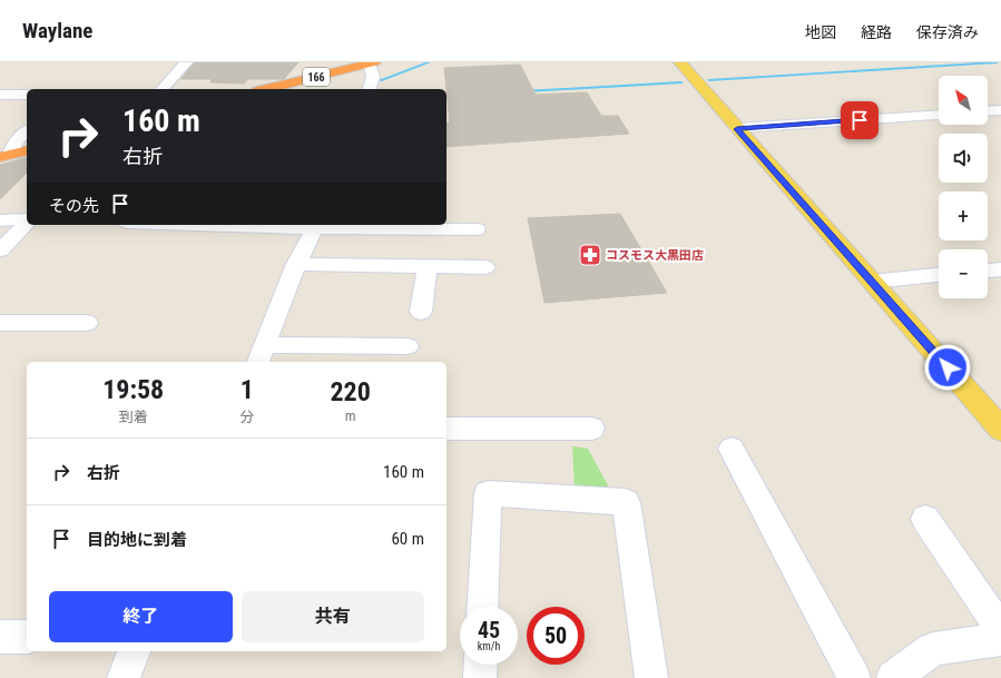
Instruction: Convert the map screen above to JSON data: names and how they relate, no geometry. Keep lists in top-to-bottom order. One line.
{"streets":{"highway":["166"]},"places":{"pharmacy":["コスモス大黒田店"]},"north":"top left","page":{"header":"Waylane","nav":["地図","経路","保存済み"],"map_buttons":["+","−"],"turn":["160 m","右折"],"then":"その先","eta":["19:58","到着","1","分","220","m"],"list":[{"name":"右折","value":"160 m"},{"name":"目的地に到着","value":"60 m"}],"buttons":["終了","共有"],"speed":"45 km/h","limit":"50"}}
